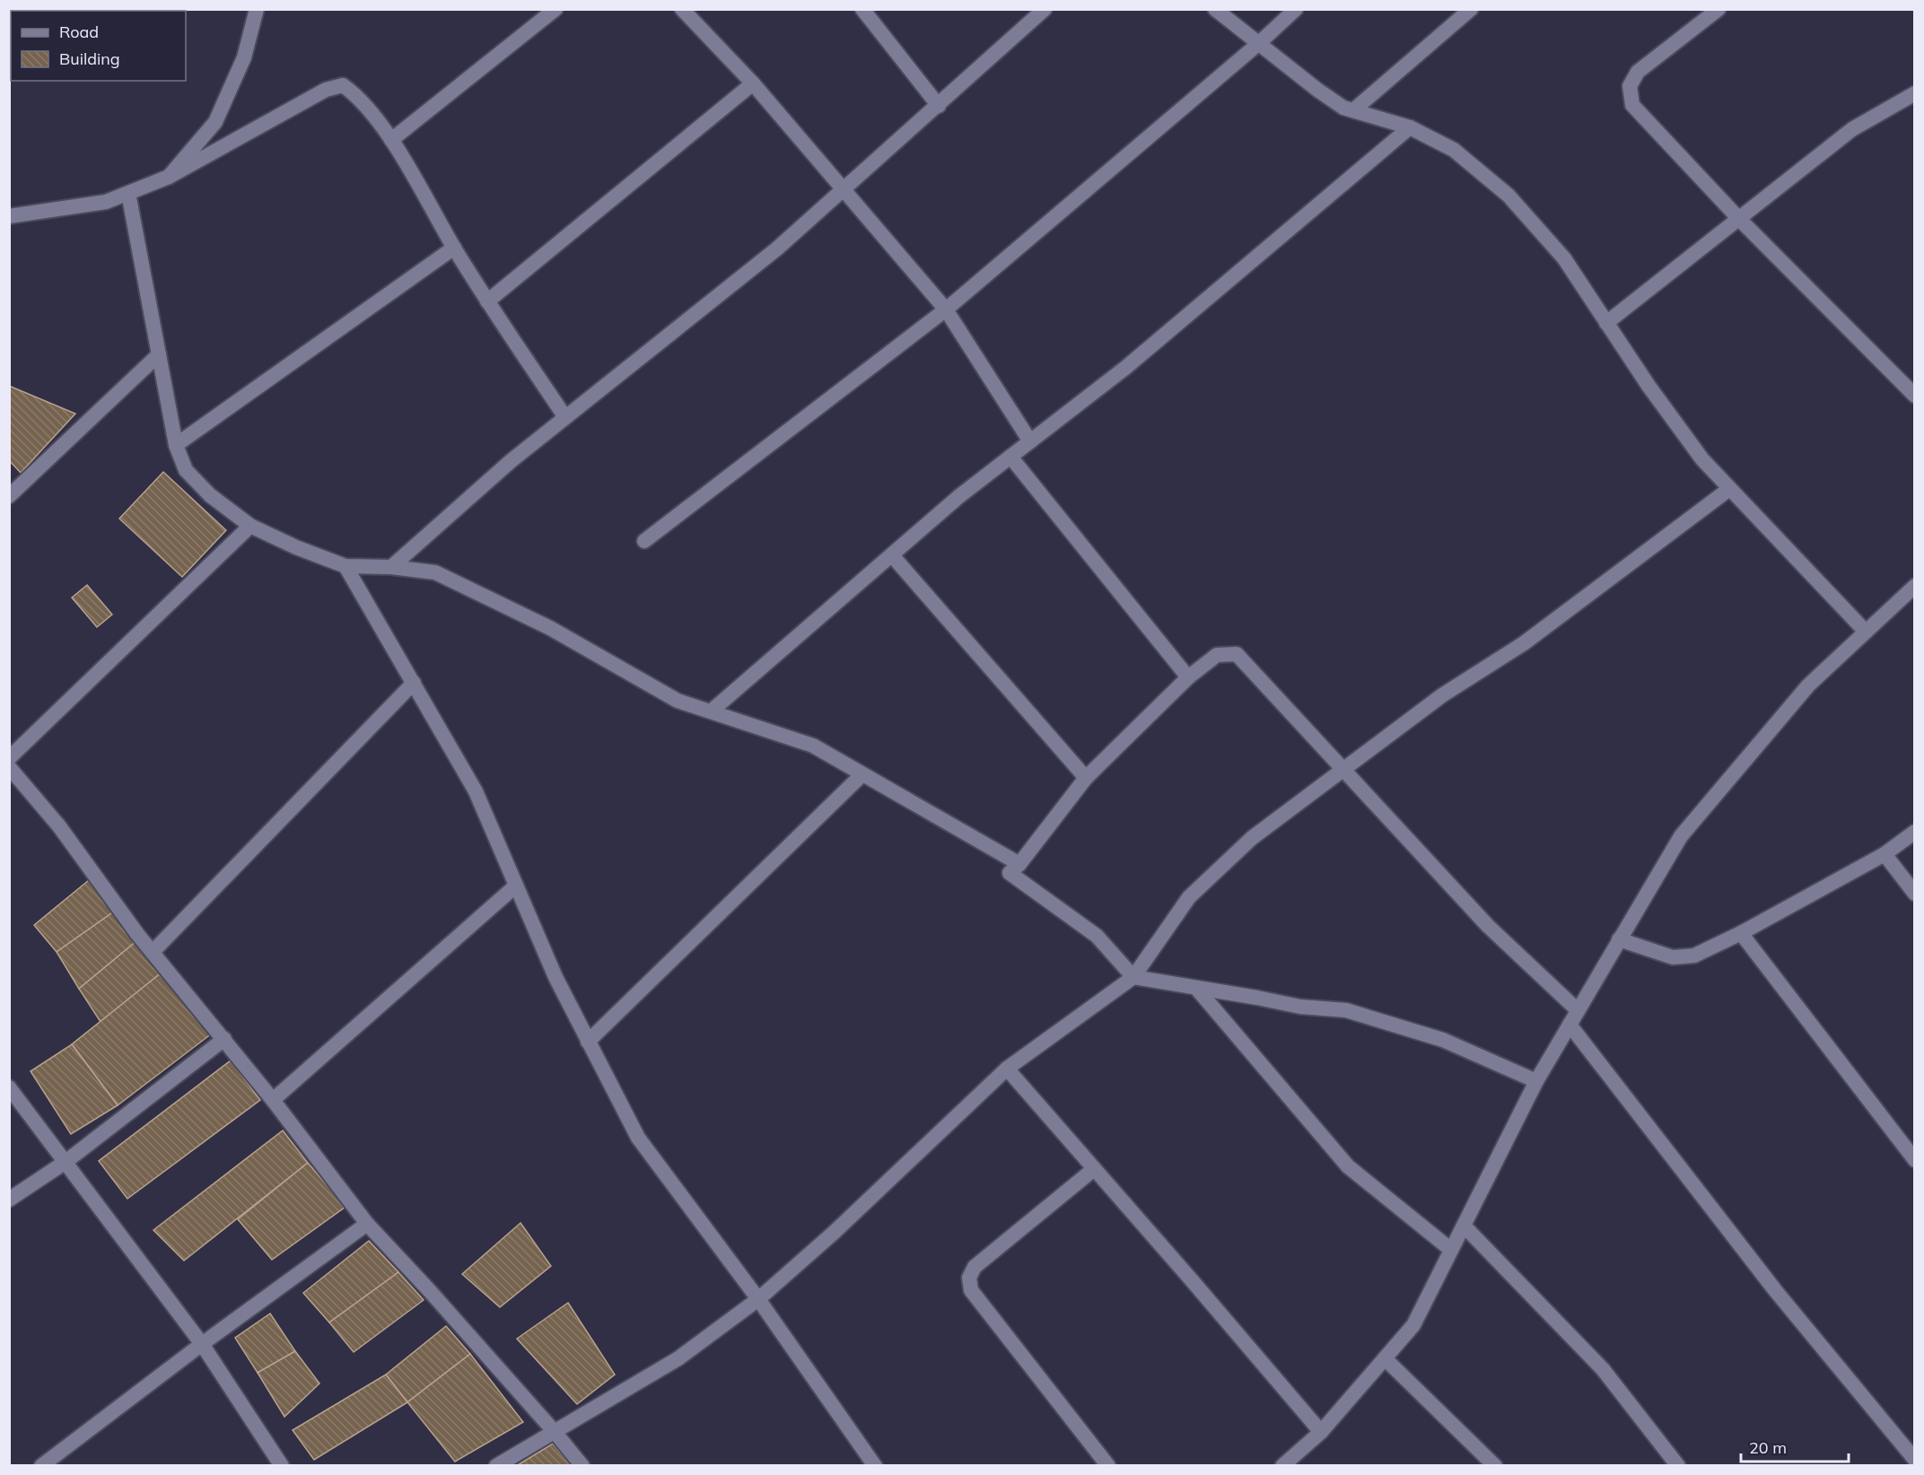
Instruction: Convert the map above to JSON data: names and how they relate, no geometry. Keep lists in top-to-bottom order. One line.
{"legend":["Road","Building"],"scale_bar":"20 m"}
